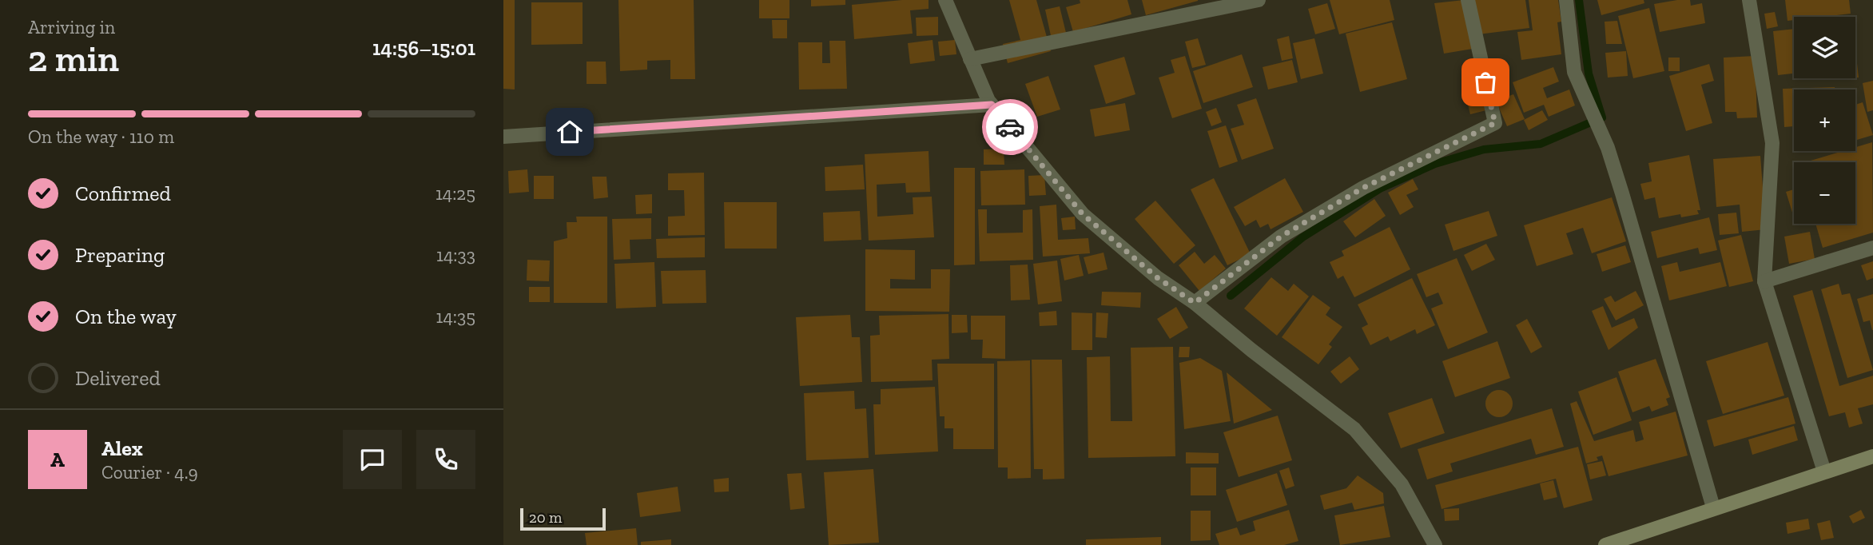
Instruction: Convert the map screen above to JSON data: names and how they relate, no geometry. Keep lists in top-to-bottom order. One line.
{"scale_bar":"20 m","page":{"heading":["2 min","Arriving in","14:56–15:01"],"panel":["Alex","Courier · 4.9"],"map_buttons":["+","−"],"bar":"On the way · 110 m","list":[["Confirmed","14:25"],["Preparing","14:33"],["On the way","14:35"],"Delivered"],"round":"A","scale":"20 m"}}
